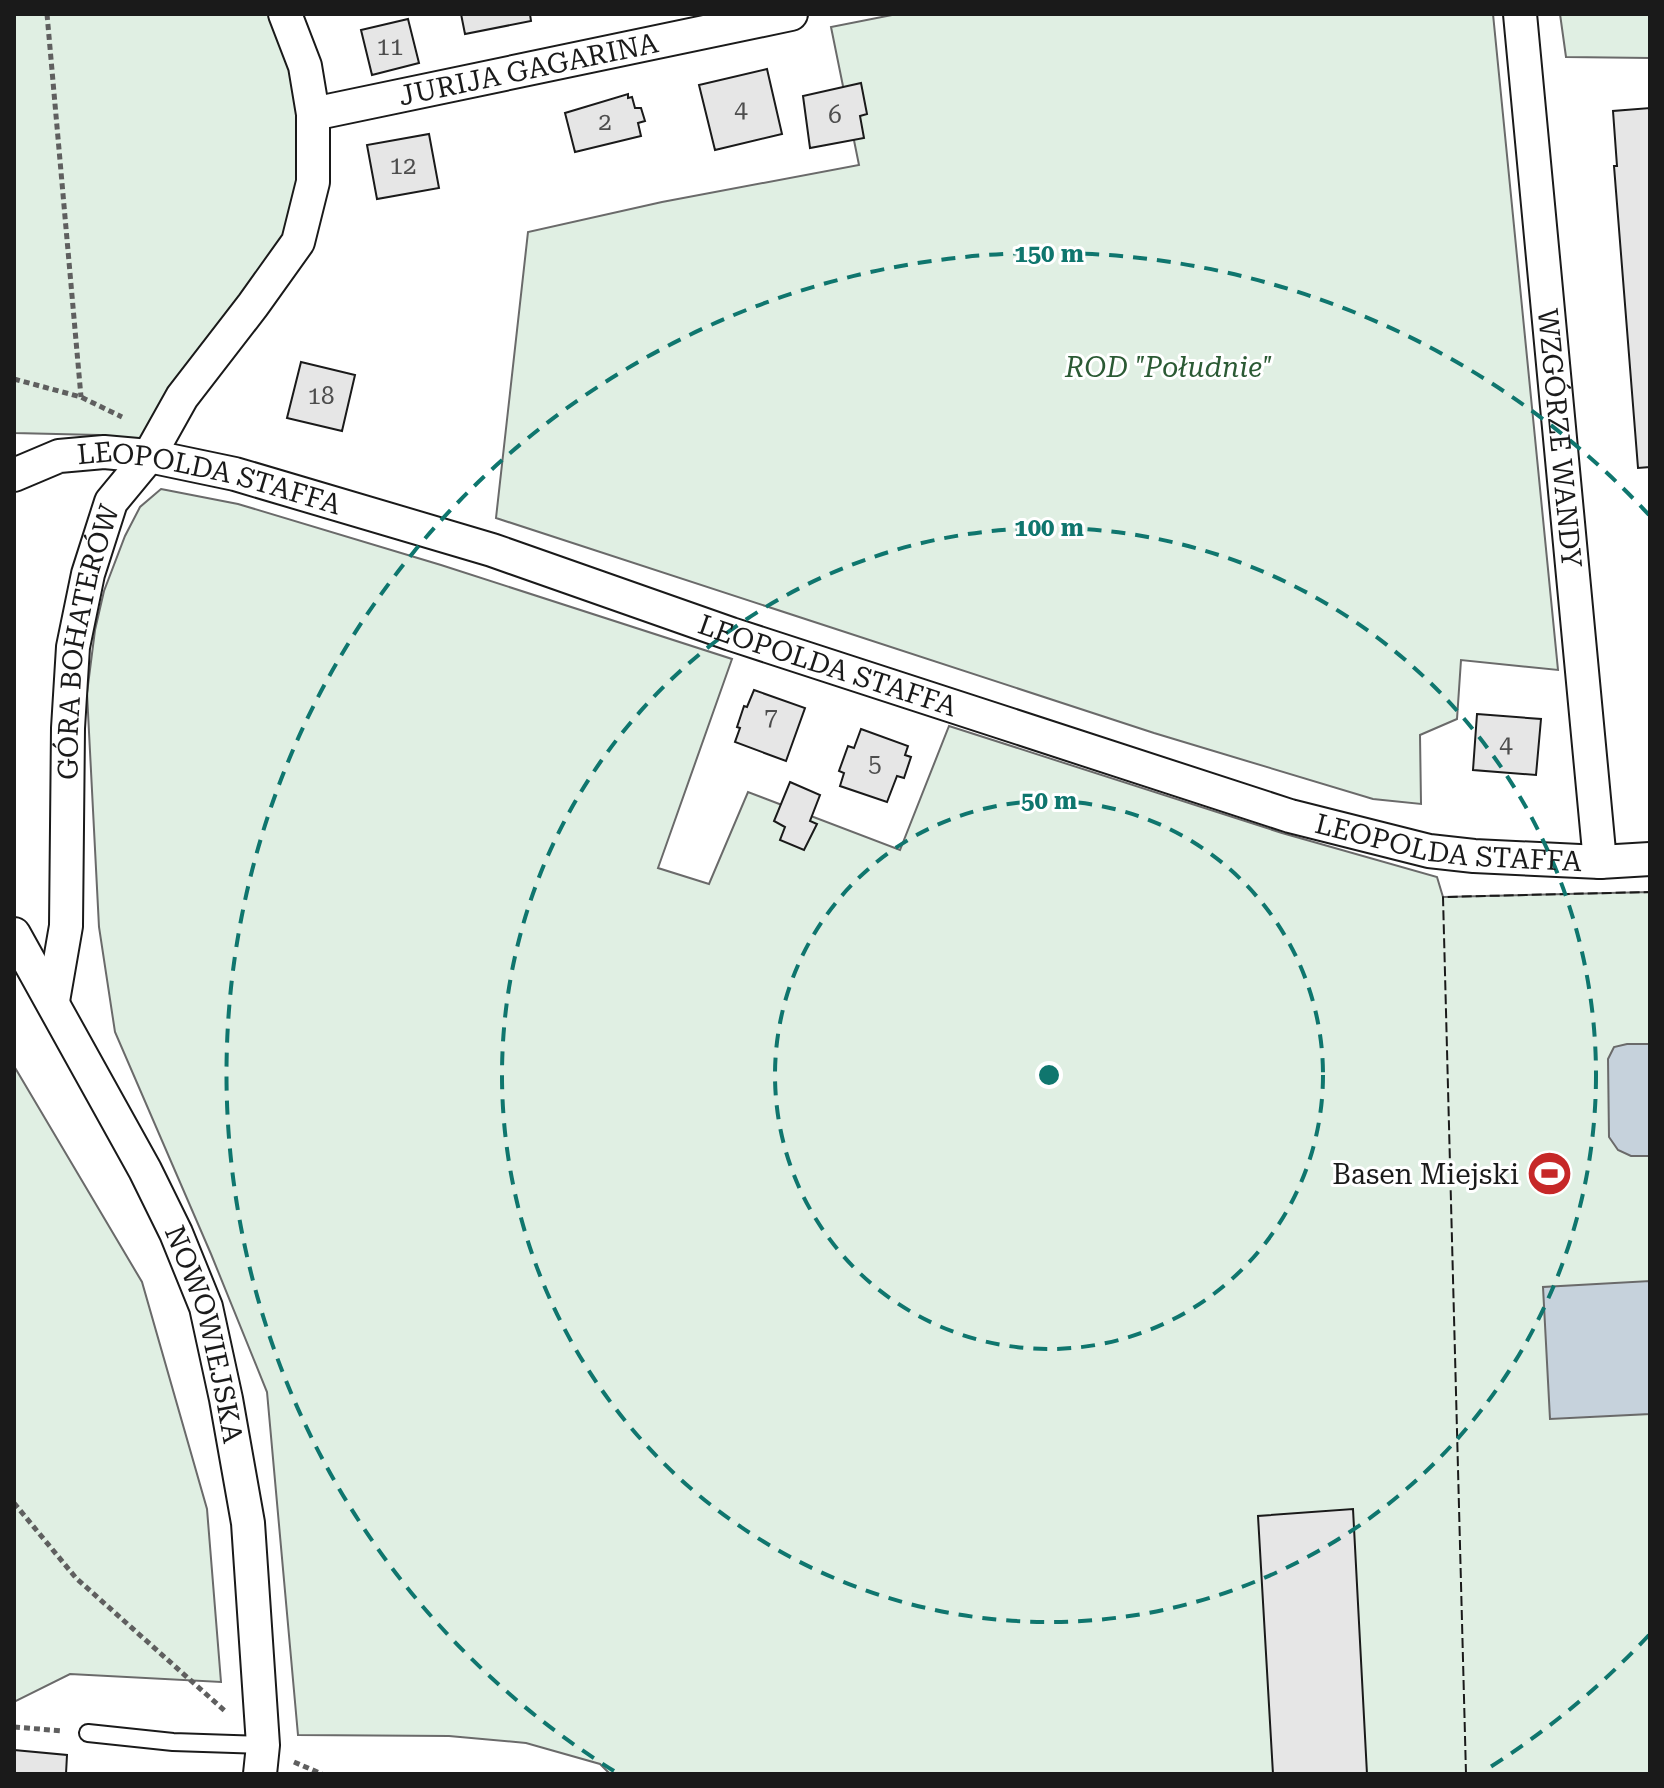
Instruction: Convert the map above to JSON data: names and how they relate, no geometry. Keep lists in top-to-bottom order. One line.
{"streets":{"street":["JURIJA GAGARINA","WZGÓRZE WANDY","LEOPOLDA STAFFA","GÓRA BOHATERÓW","NOWOWIEJSKA"]},"crossings":[["JURIJA GAGARINA","GÓRA BOHATERÓW"],["WZGÓRZE WANDY","LEOPOLDA STAFFA"],["LEOPOLDA STAFFA","GÓRA BOHATERÓW"],["GÓRA BOHATERÓW","NOWOWIEJSKA"]],"parks":["ROD \"Południe\""],"places":{"sports":["Basen Miejski"]},"house_numbers":["11","4","6","2","12","18","7","4","5"],"rings":["150 m","100 m","50 m"]}
